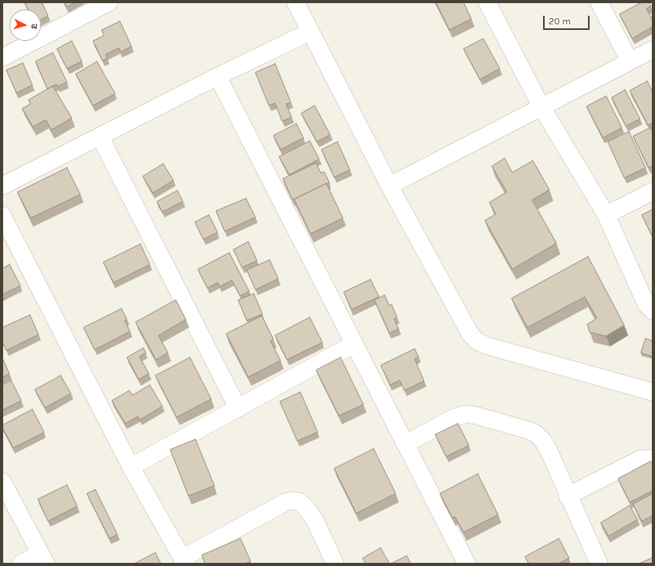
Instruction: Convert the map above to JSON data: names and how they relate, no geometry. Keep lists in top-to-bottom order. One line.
{"scale_bar":"20 m","north":"right"}
